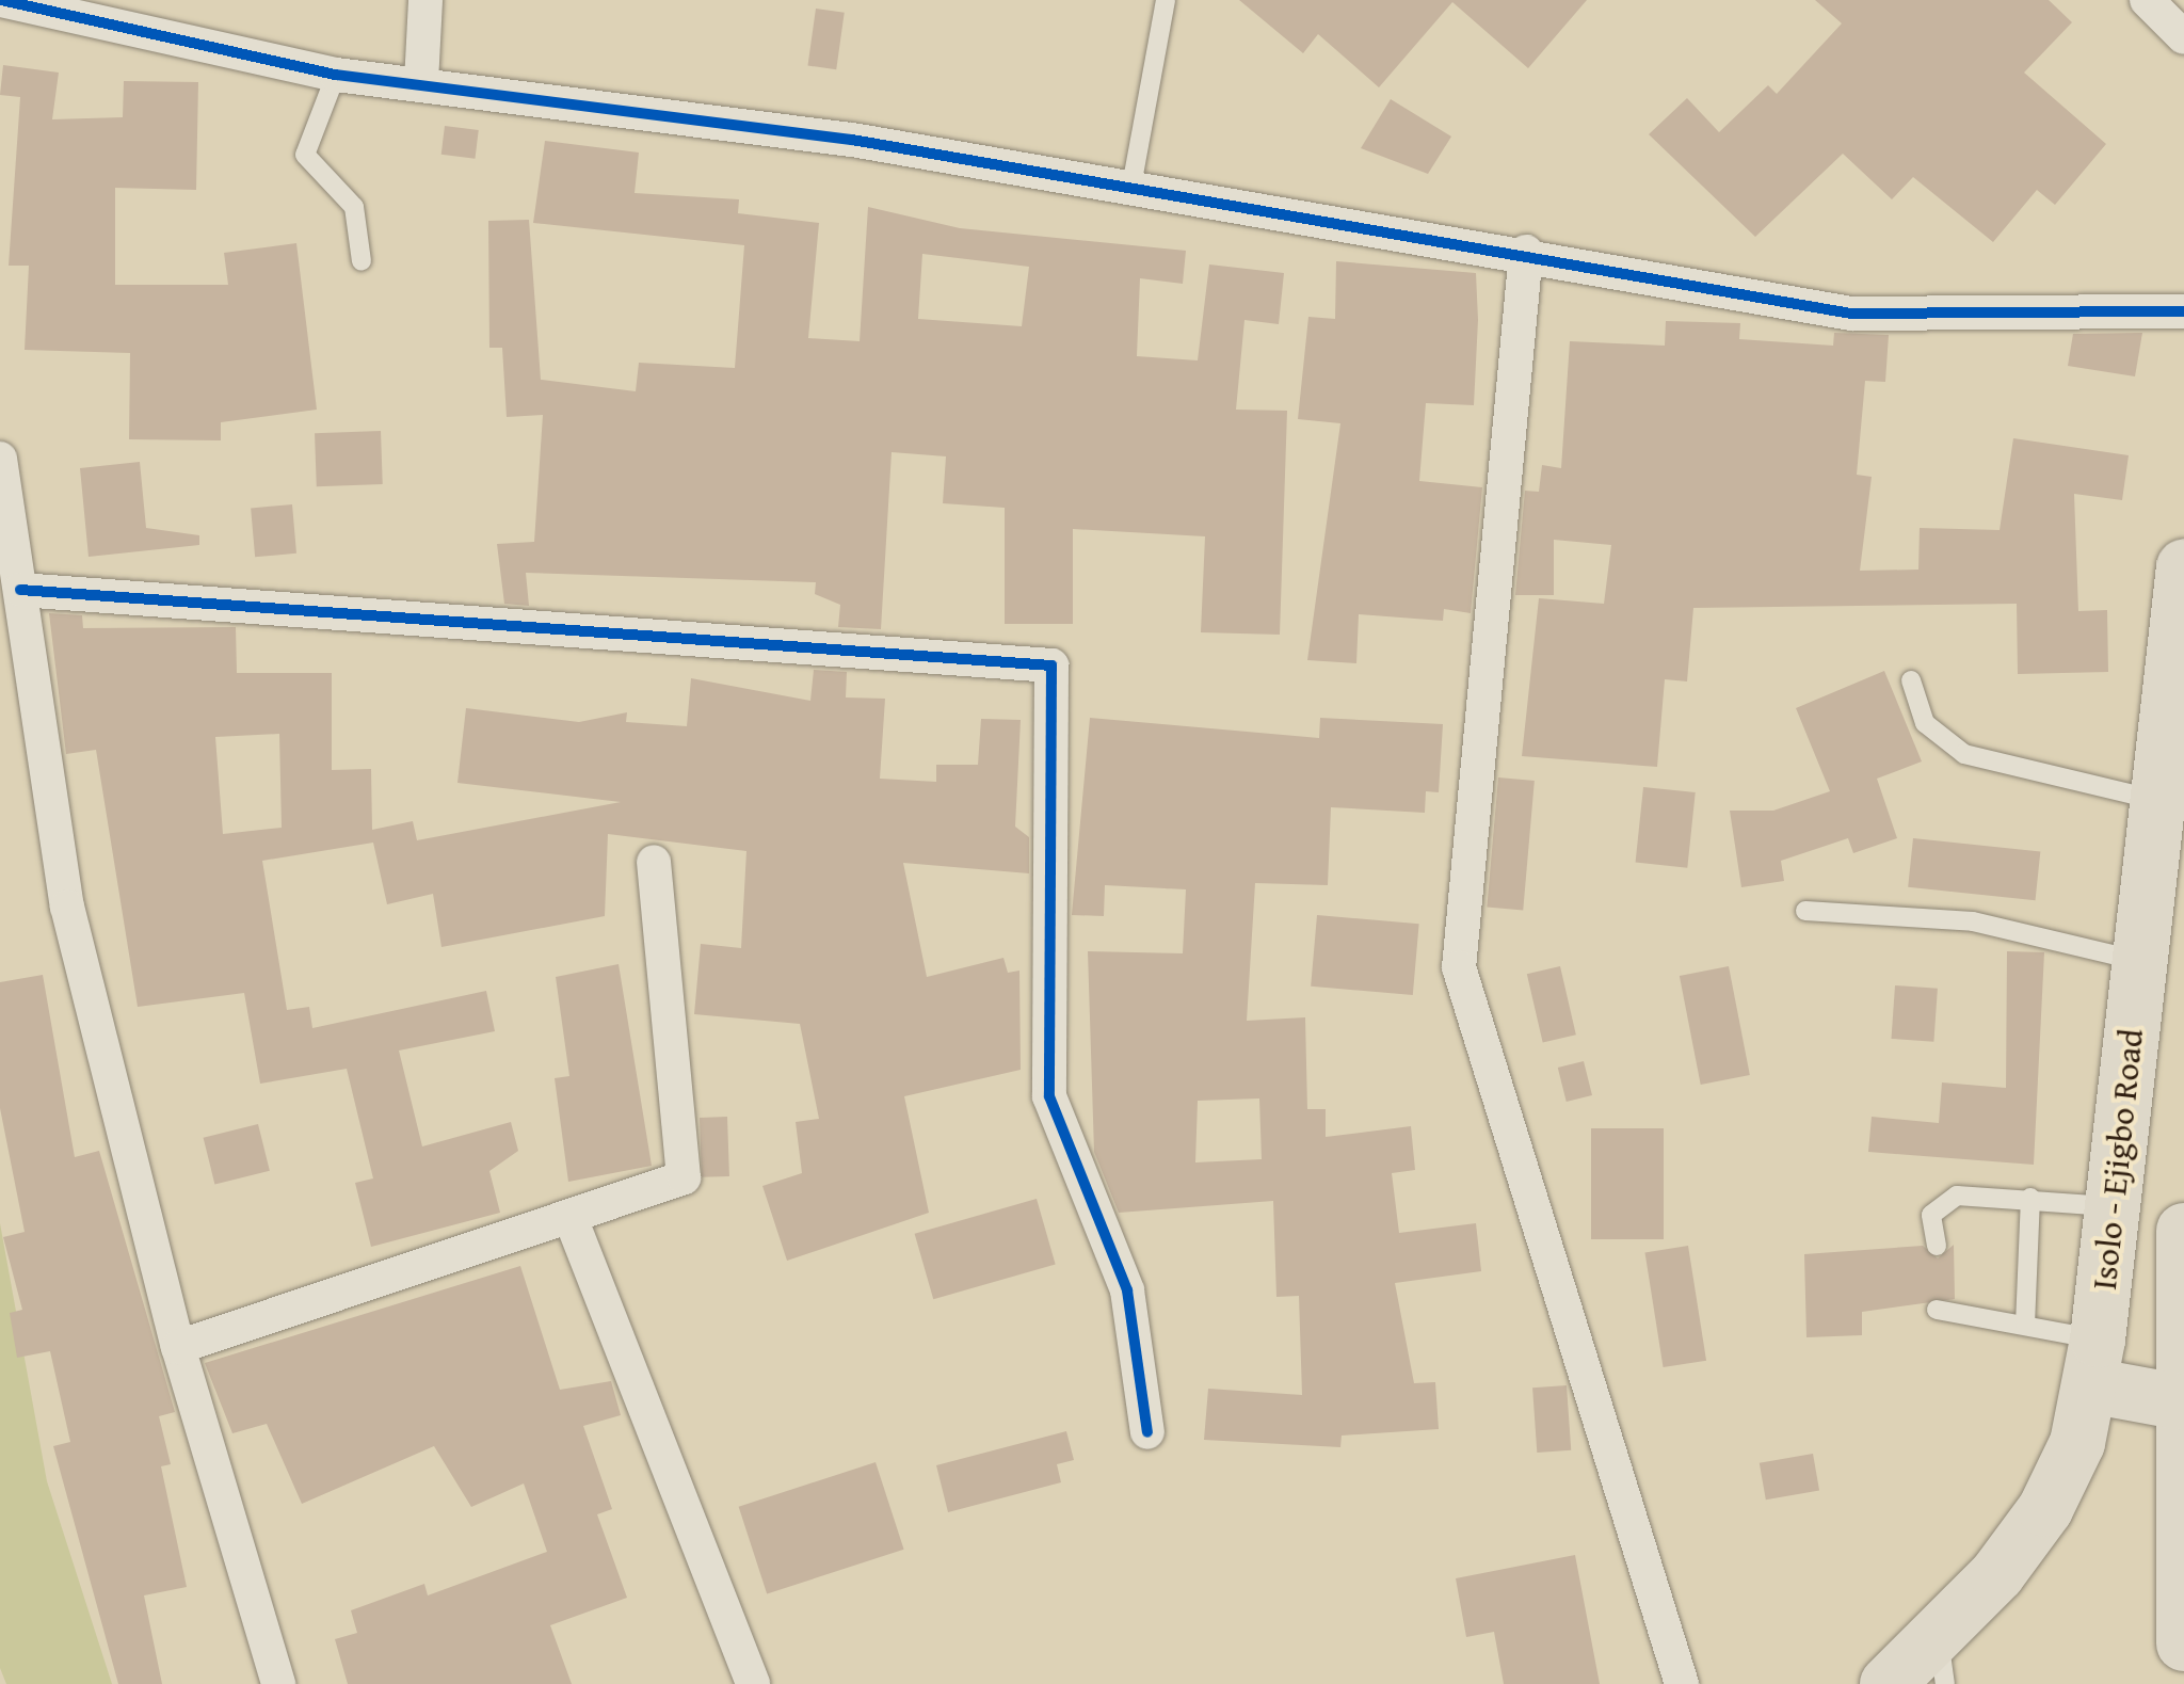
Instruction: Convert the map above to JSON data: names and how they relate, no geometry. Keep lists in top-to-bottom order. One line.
{"streets":{"main road":["Isolo - Ejigbo Road"]}}
